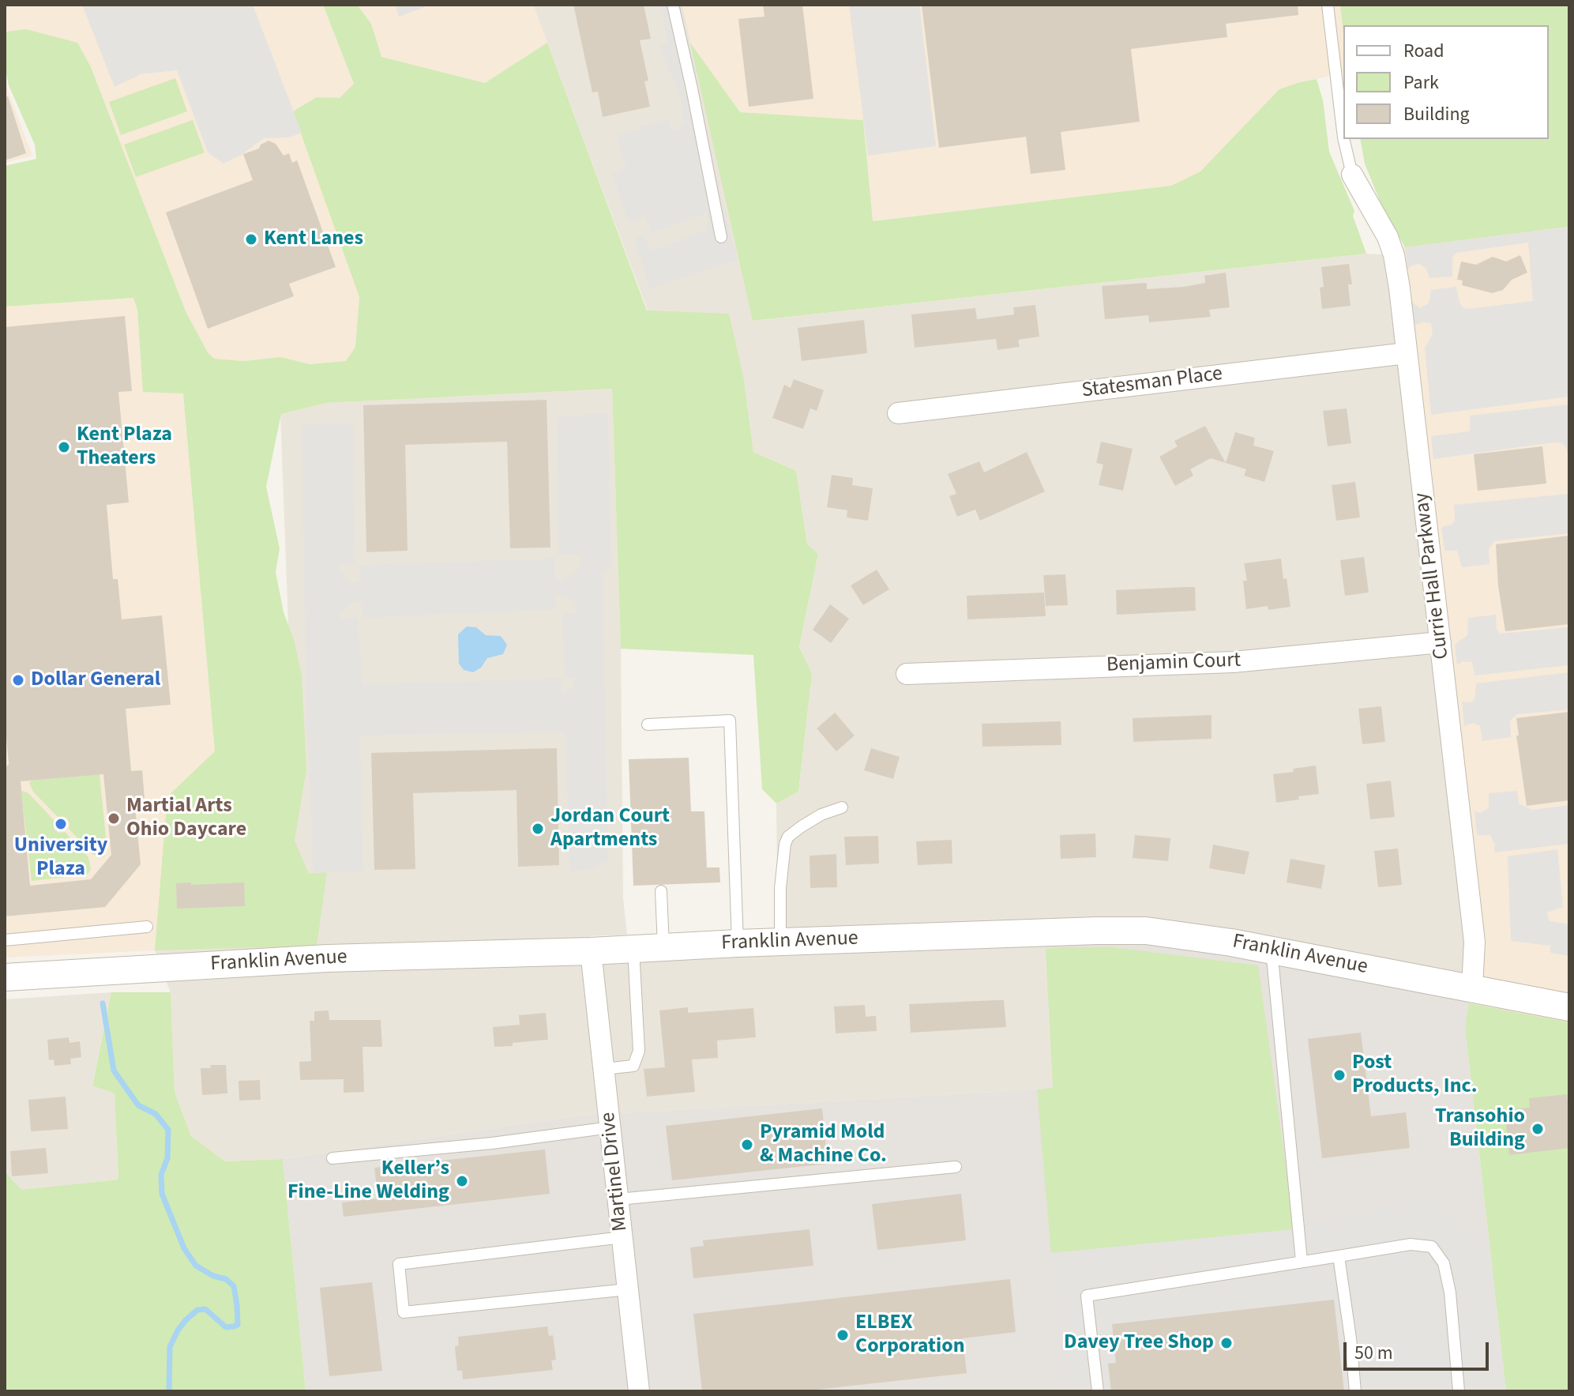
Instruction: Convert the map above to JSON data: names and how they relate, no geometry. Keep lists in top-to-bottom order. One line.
{"streets":{"street":["Statesman Place","Currie Hall Parkway","Benjamin Court","Franklin Avenue","Martinel Drive"]},"crossings":[["Statesman Place","Currie Hall Parkway"],["Currie Hall Parkway","Benjamin Court"],["Currie Hall Parkway","Franklin Avenue"],["Franklin Avenue","Martinel Drive"]],"places":["Kent Lanes","Kent Plaza Theaters","Dollar General","Martial Arts Ohio Daycare","University Plaza","Jordan Court Apartments","Post Products, Inc.","Transohio Building","Pyramid Mold & Machine Co.","Keller’s Fine-Line Welding","ELBEX Corporation","Davey Tree Shop"],"legend":["Road","Park","Building"],"scale_bar":"50 m"}
